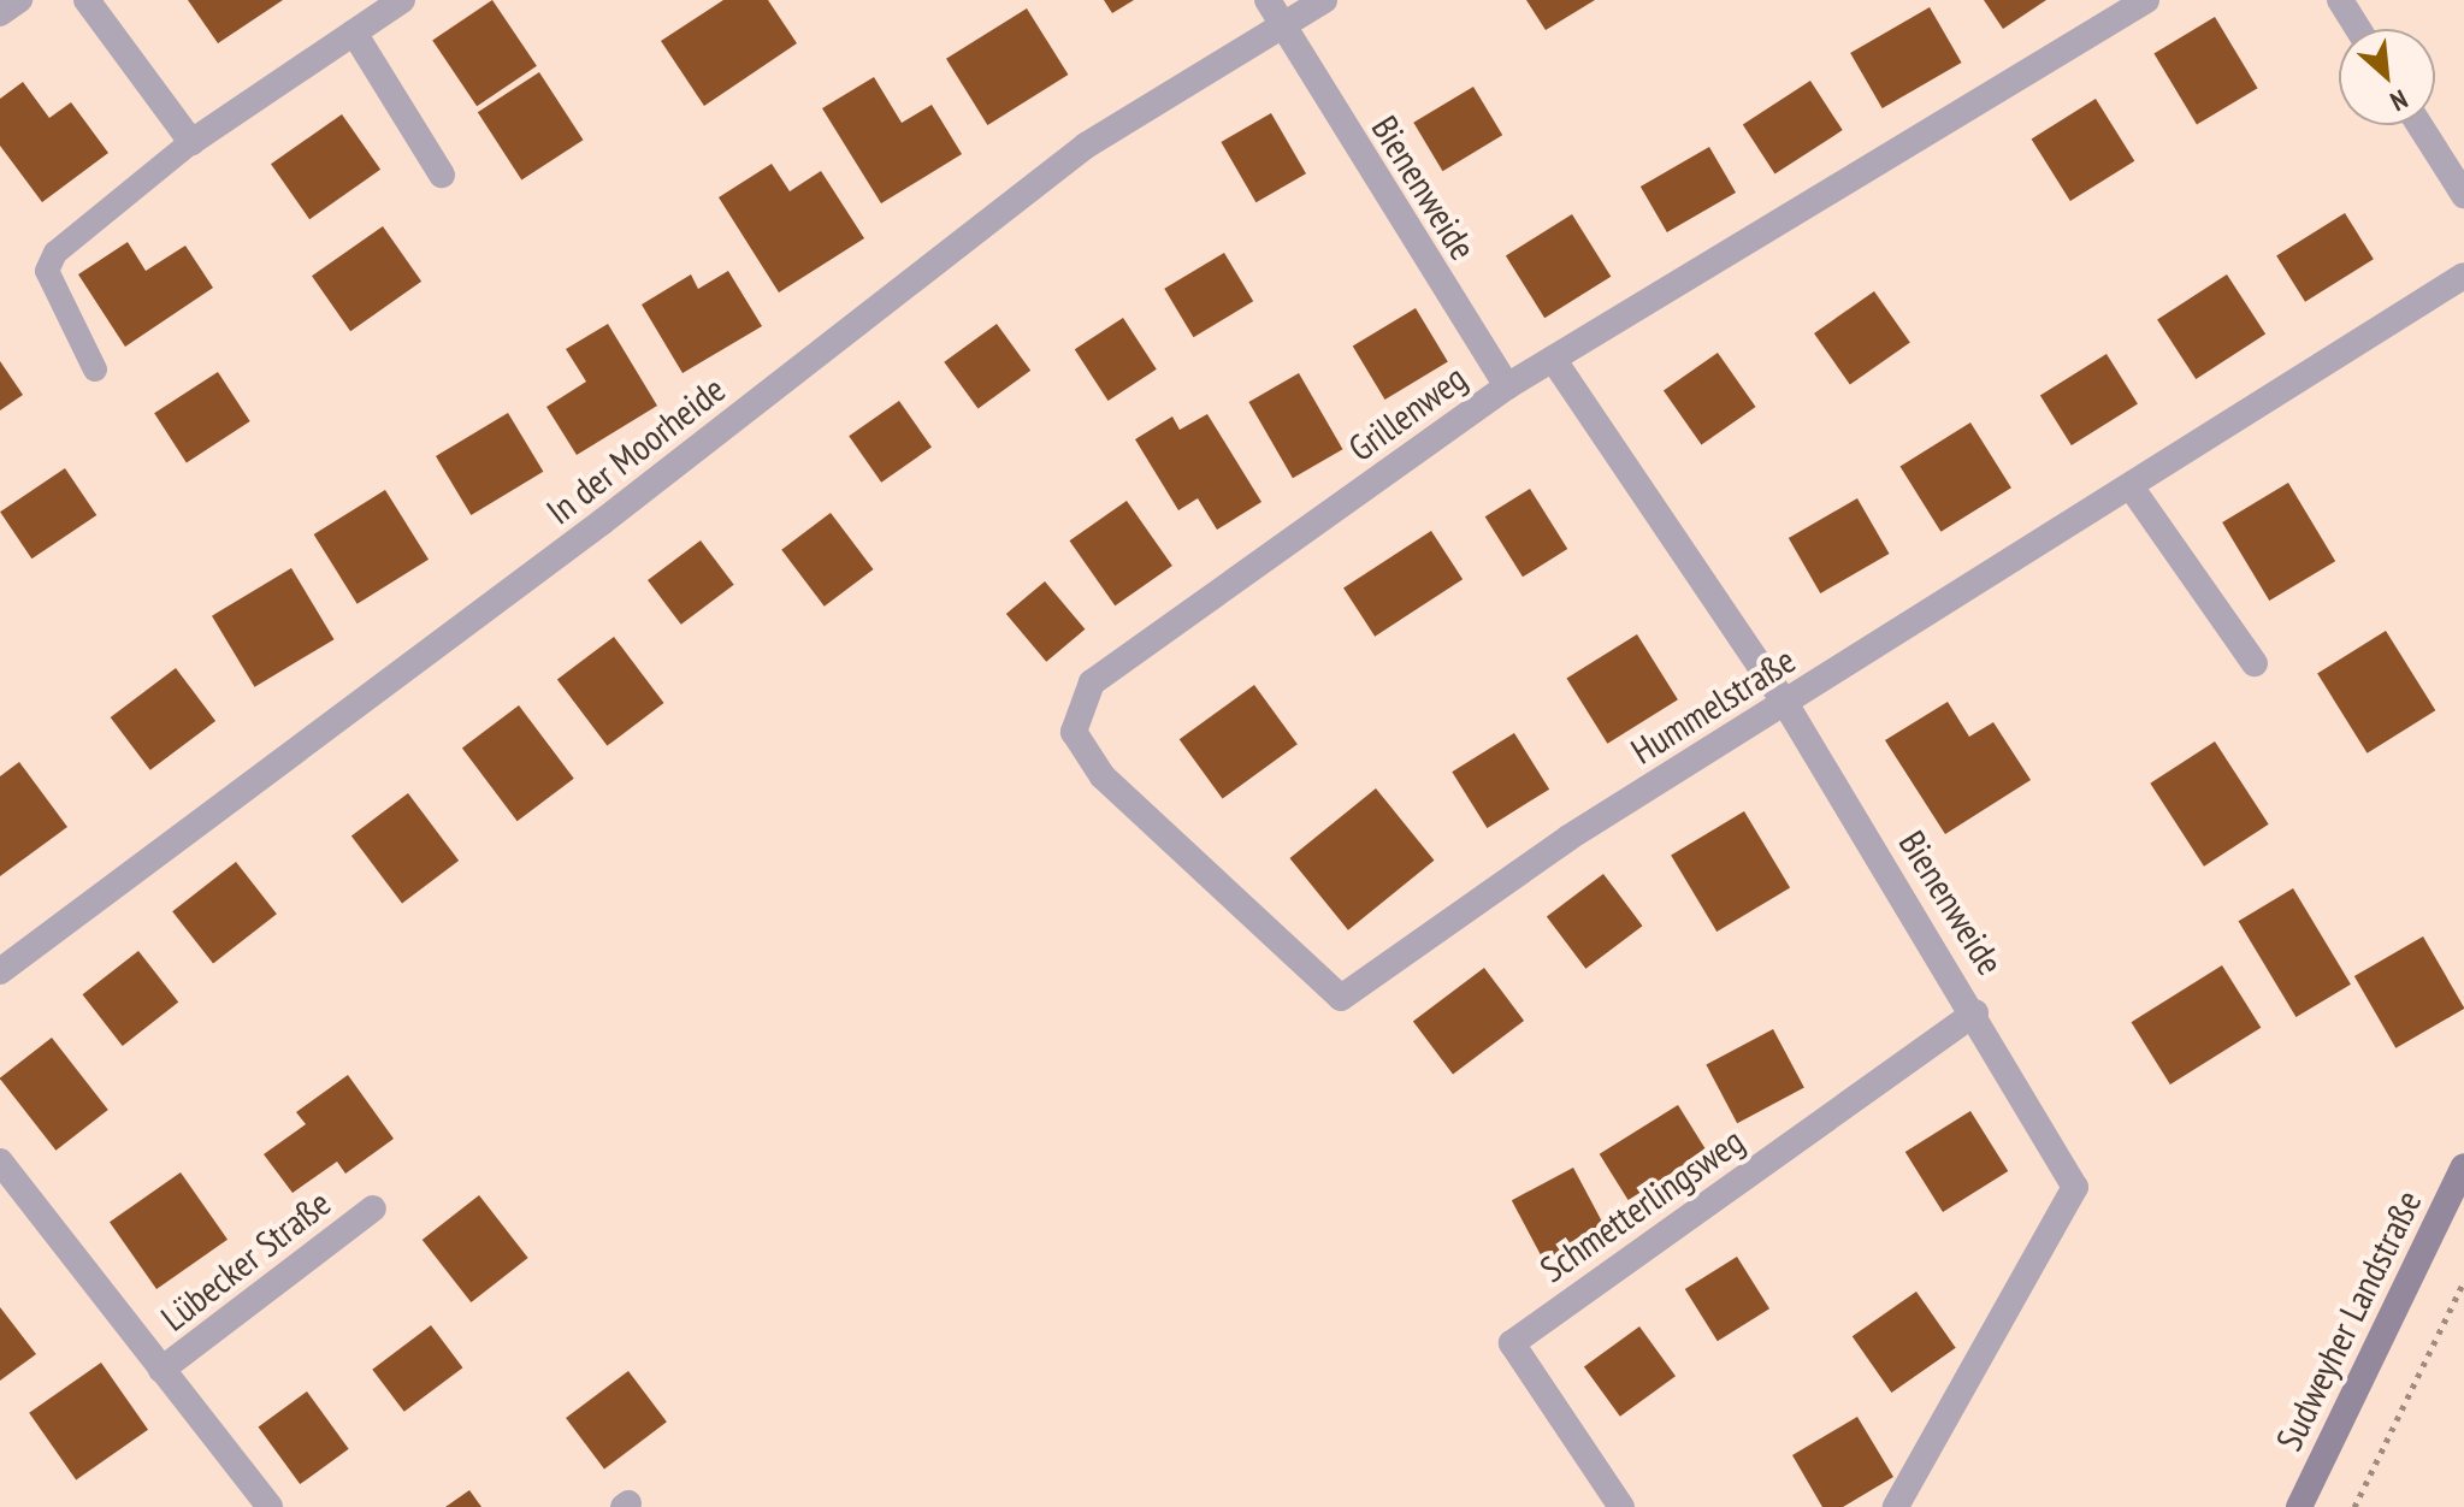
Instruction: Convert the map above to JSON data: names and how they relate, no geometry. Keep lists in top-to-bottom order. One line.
{"streets":{"main road":["Sudweyher Landstraße"],"street":["Bienenweide","Grillenweg","In der Moorheide","Hummelstraße","Schmetterlingsweg","Lübecker Straße"]},"crossings":[["Bienenweide","Grillenweg"],["Bienenweide","In der Moorheide"],["Bienenweide","Hummelstraße"],["Bienenweide","Schmetterlingsweg"],["Grillenweg","Hummelstraße"]],"north":"bottom right"}
